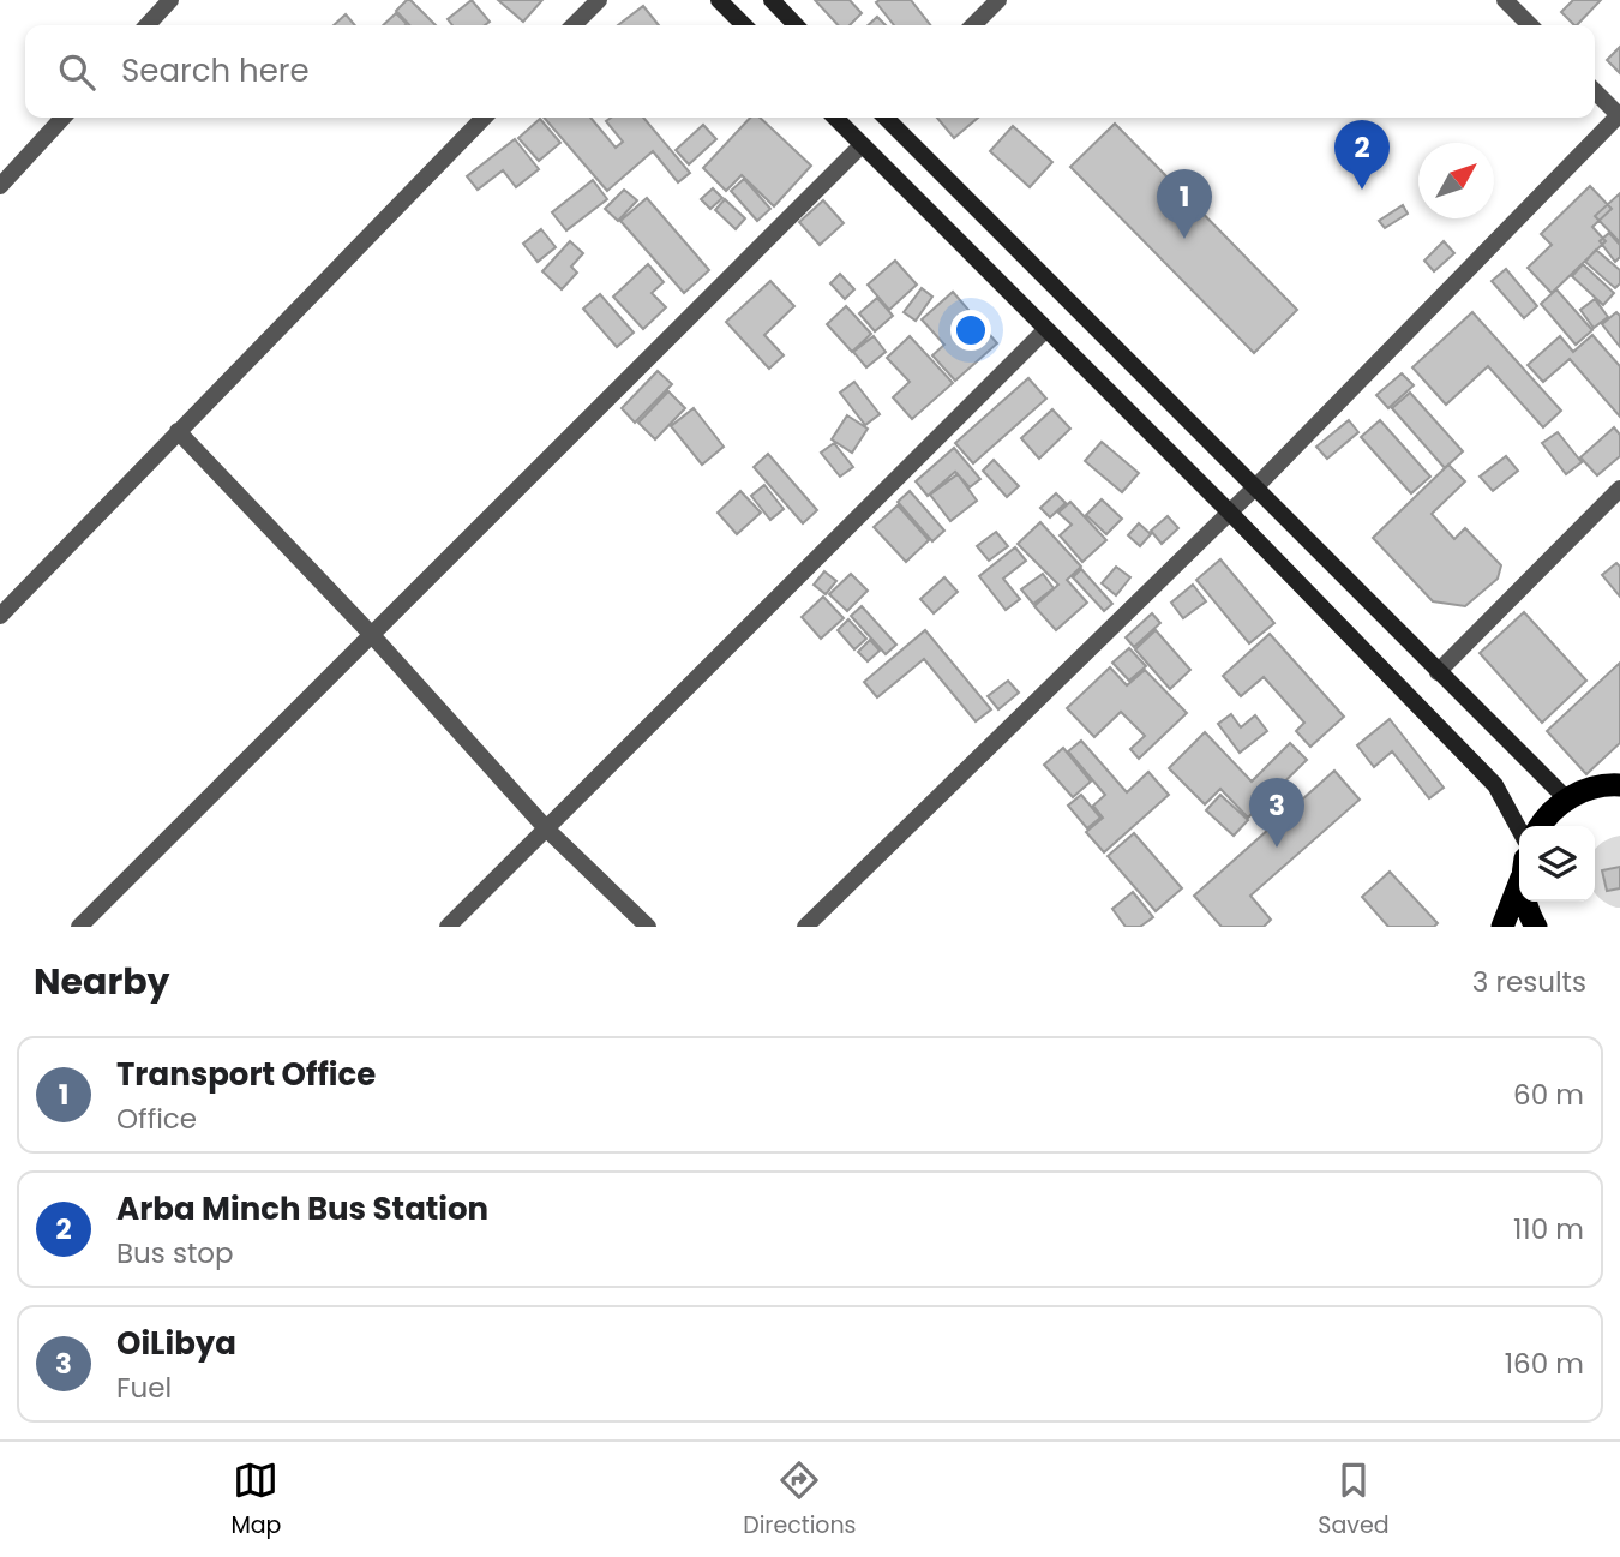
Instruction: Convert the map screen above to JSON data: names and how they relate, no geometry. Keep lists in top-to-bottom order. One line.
{"north":"top right","page":{"search":"Search here","pins":["2","1","3"],"heading":["Nearby","3 results"],"list":[{"mark":"1","name":"Transport Office","note":"Office","value":"60 m"},{"mark":"2","name":"Arba Minch Bus Station","note":"Bus stop","value":"110 m"},{"mark":"3","name":"OiLibya","note":"Fuel","value":"160 m"}],"nav":["Map","Directions","Saved"]}}
